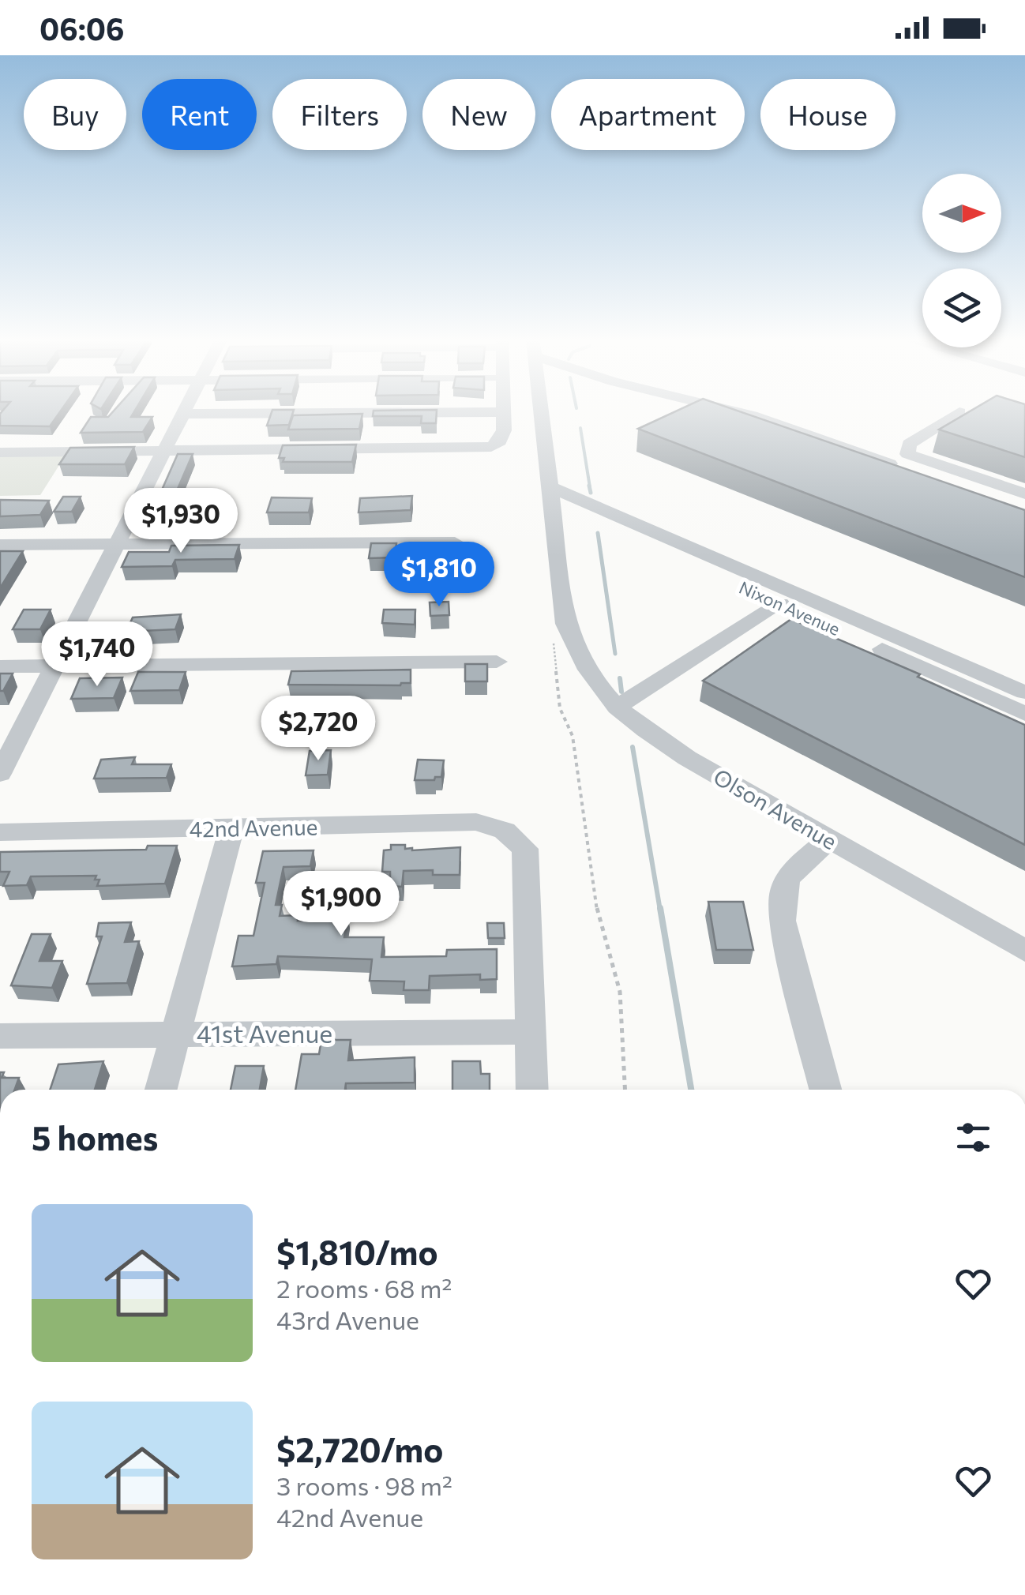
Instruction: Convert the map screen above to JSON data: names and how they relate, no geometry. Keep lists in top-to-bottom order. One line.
{"streets":{"street":["Nixon Avenue","Olson Avenue","42nd Avenue","41st Avenue"]},"crossings":[["Nixon Avenue","Olson Avenue"],["42nd Avenue","41st Avenue"]],"north":"right","page":{"status":"06:06","chip":["Buy","Rent","Filters","New","Apartment","House"],"price":["$1,930","$1,810","$1,740","$2,720","$1,900"],"heading":"5 homes","list":[{"name":"$1,810/mo","note":"2 rooms · 68 m² · 43rd Avenue"},{"name":"$2,720/mo","note":"3 rooms · 98 m² · 42nd Avenue"}]}}
